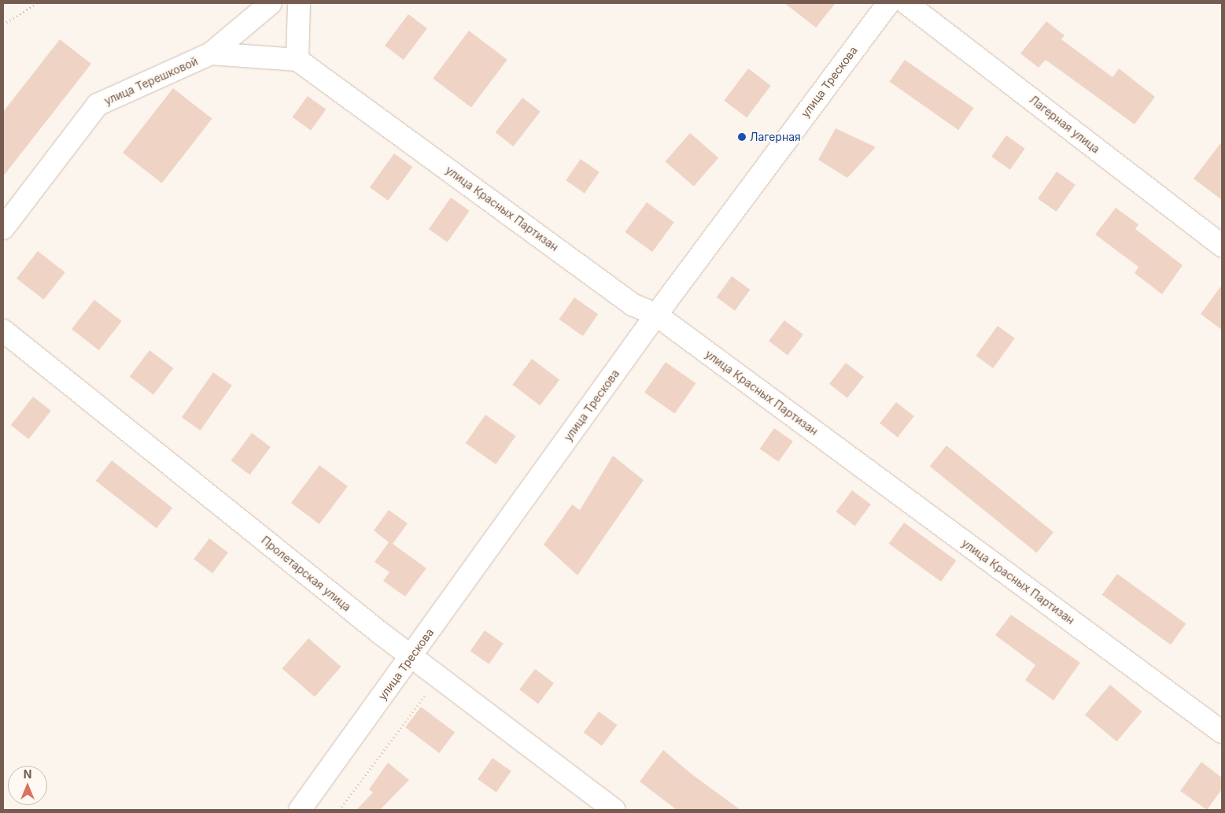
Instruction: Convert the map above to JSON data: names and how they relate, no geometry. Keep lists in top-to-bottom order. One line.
{"streets":{"street":["улица Терешковой","улица Трескова","Лагерная улица","улица Красных Партизан","Пролетарская улица"]},"crossings":[["улица Трескова","улица Красных Партизан"],["улица Трескова","Пролетарская улица"]],"places":["Лагерная"],"north":"top"}
